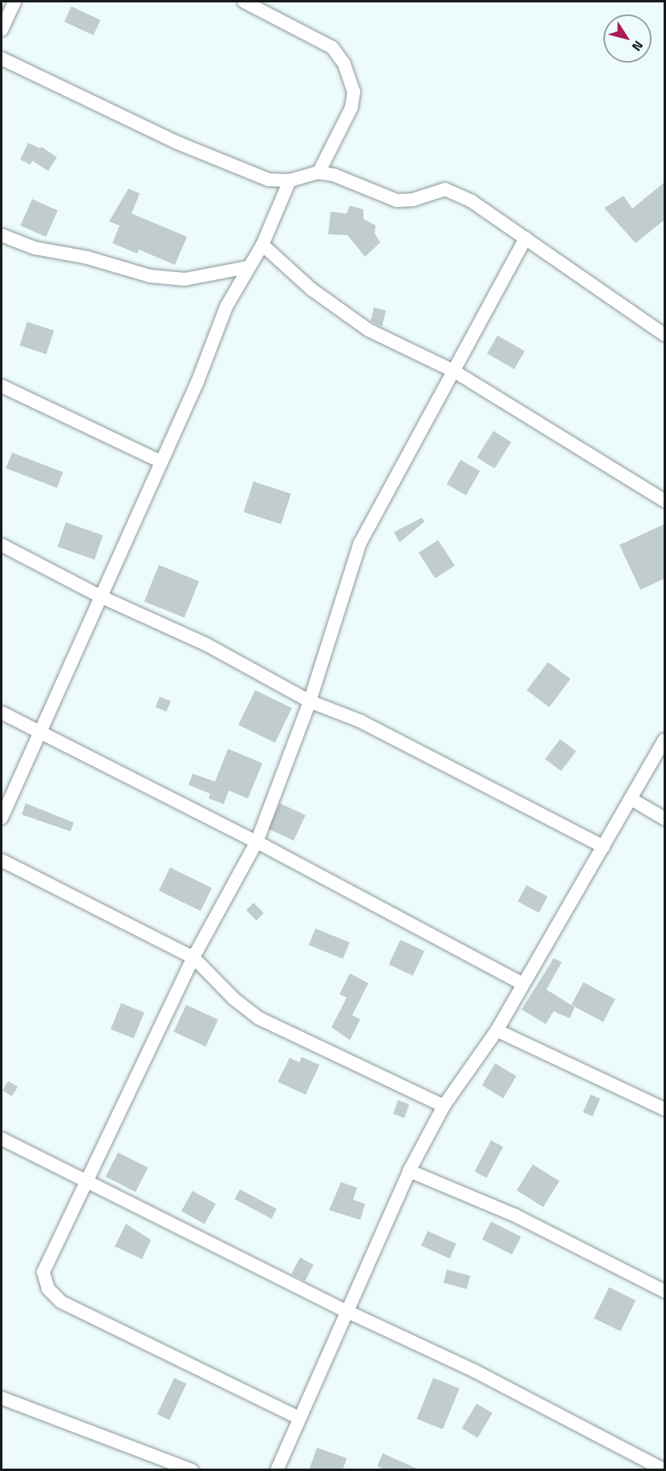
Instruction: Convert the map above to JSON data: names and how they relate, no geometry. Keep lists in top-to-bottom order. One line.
{"north":"bottom right"}
